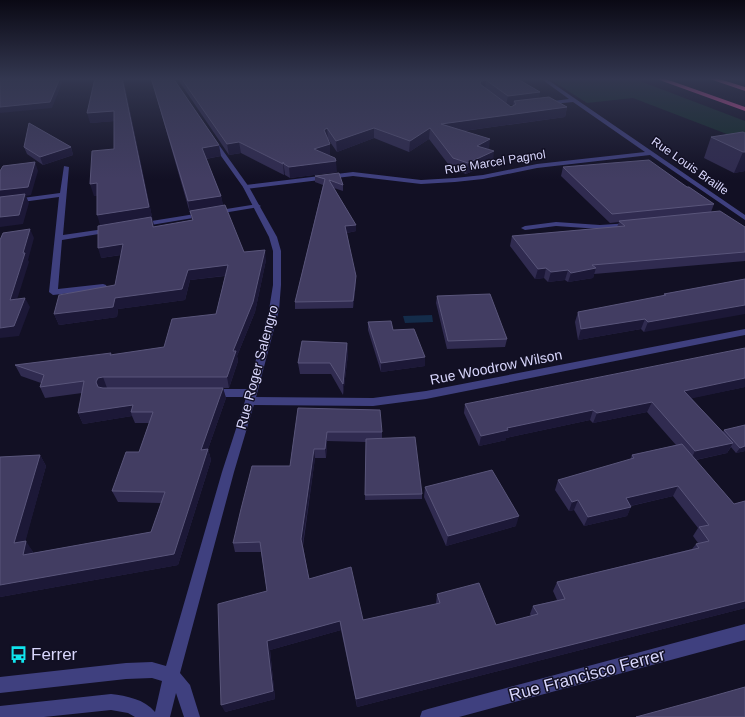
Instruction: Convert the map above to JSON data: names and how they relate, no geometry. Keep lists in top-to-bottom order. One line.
{"streets":{"street":["Rue Marcel Pagnol","Rue Louis Braille","Rue Roger Salengro","Rue Woodrow Wilson","Rue Francisco Ferrer"]},"crossings":[["Rue Marcel Pagnol","Rue Louis Braille"],["Rue Marcel Pagnol","Rue Roger Salengro"],["Rue Roger Salengro","Rue Woodrow Wilson"]],"places":{"bus stop":["Ferrer"]}}
